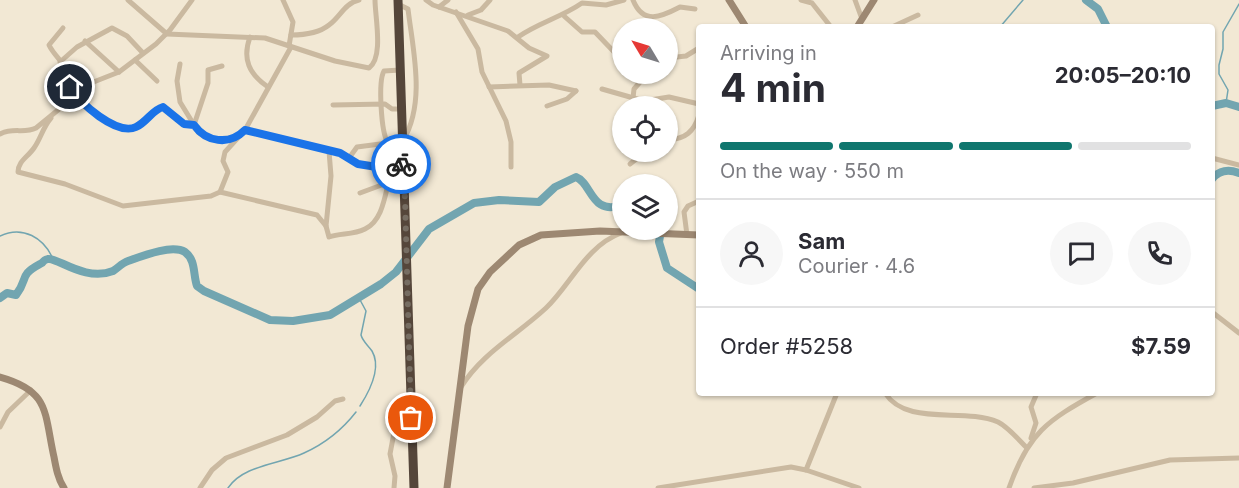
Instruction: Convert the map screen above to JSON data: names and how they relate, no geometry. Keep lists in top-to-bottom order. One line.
{"north":"top left","page":{"heading":["4 min","Arriving in","20:05–20:10"],"panel":["Sam","Courier · 4.6","Order #5258","$7.59"],"bar":"On the way · 550 m"}}
